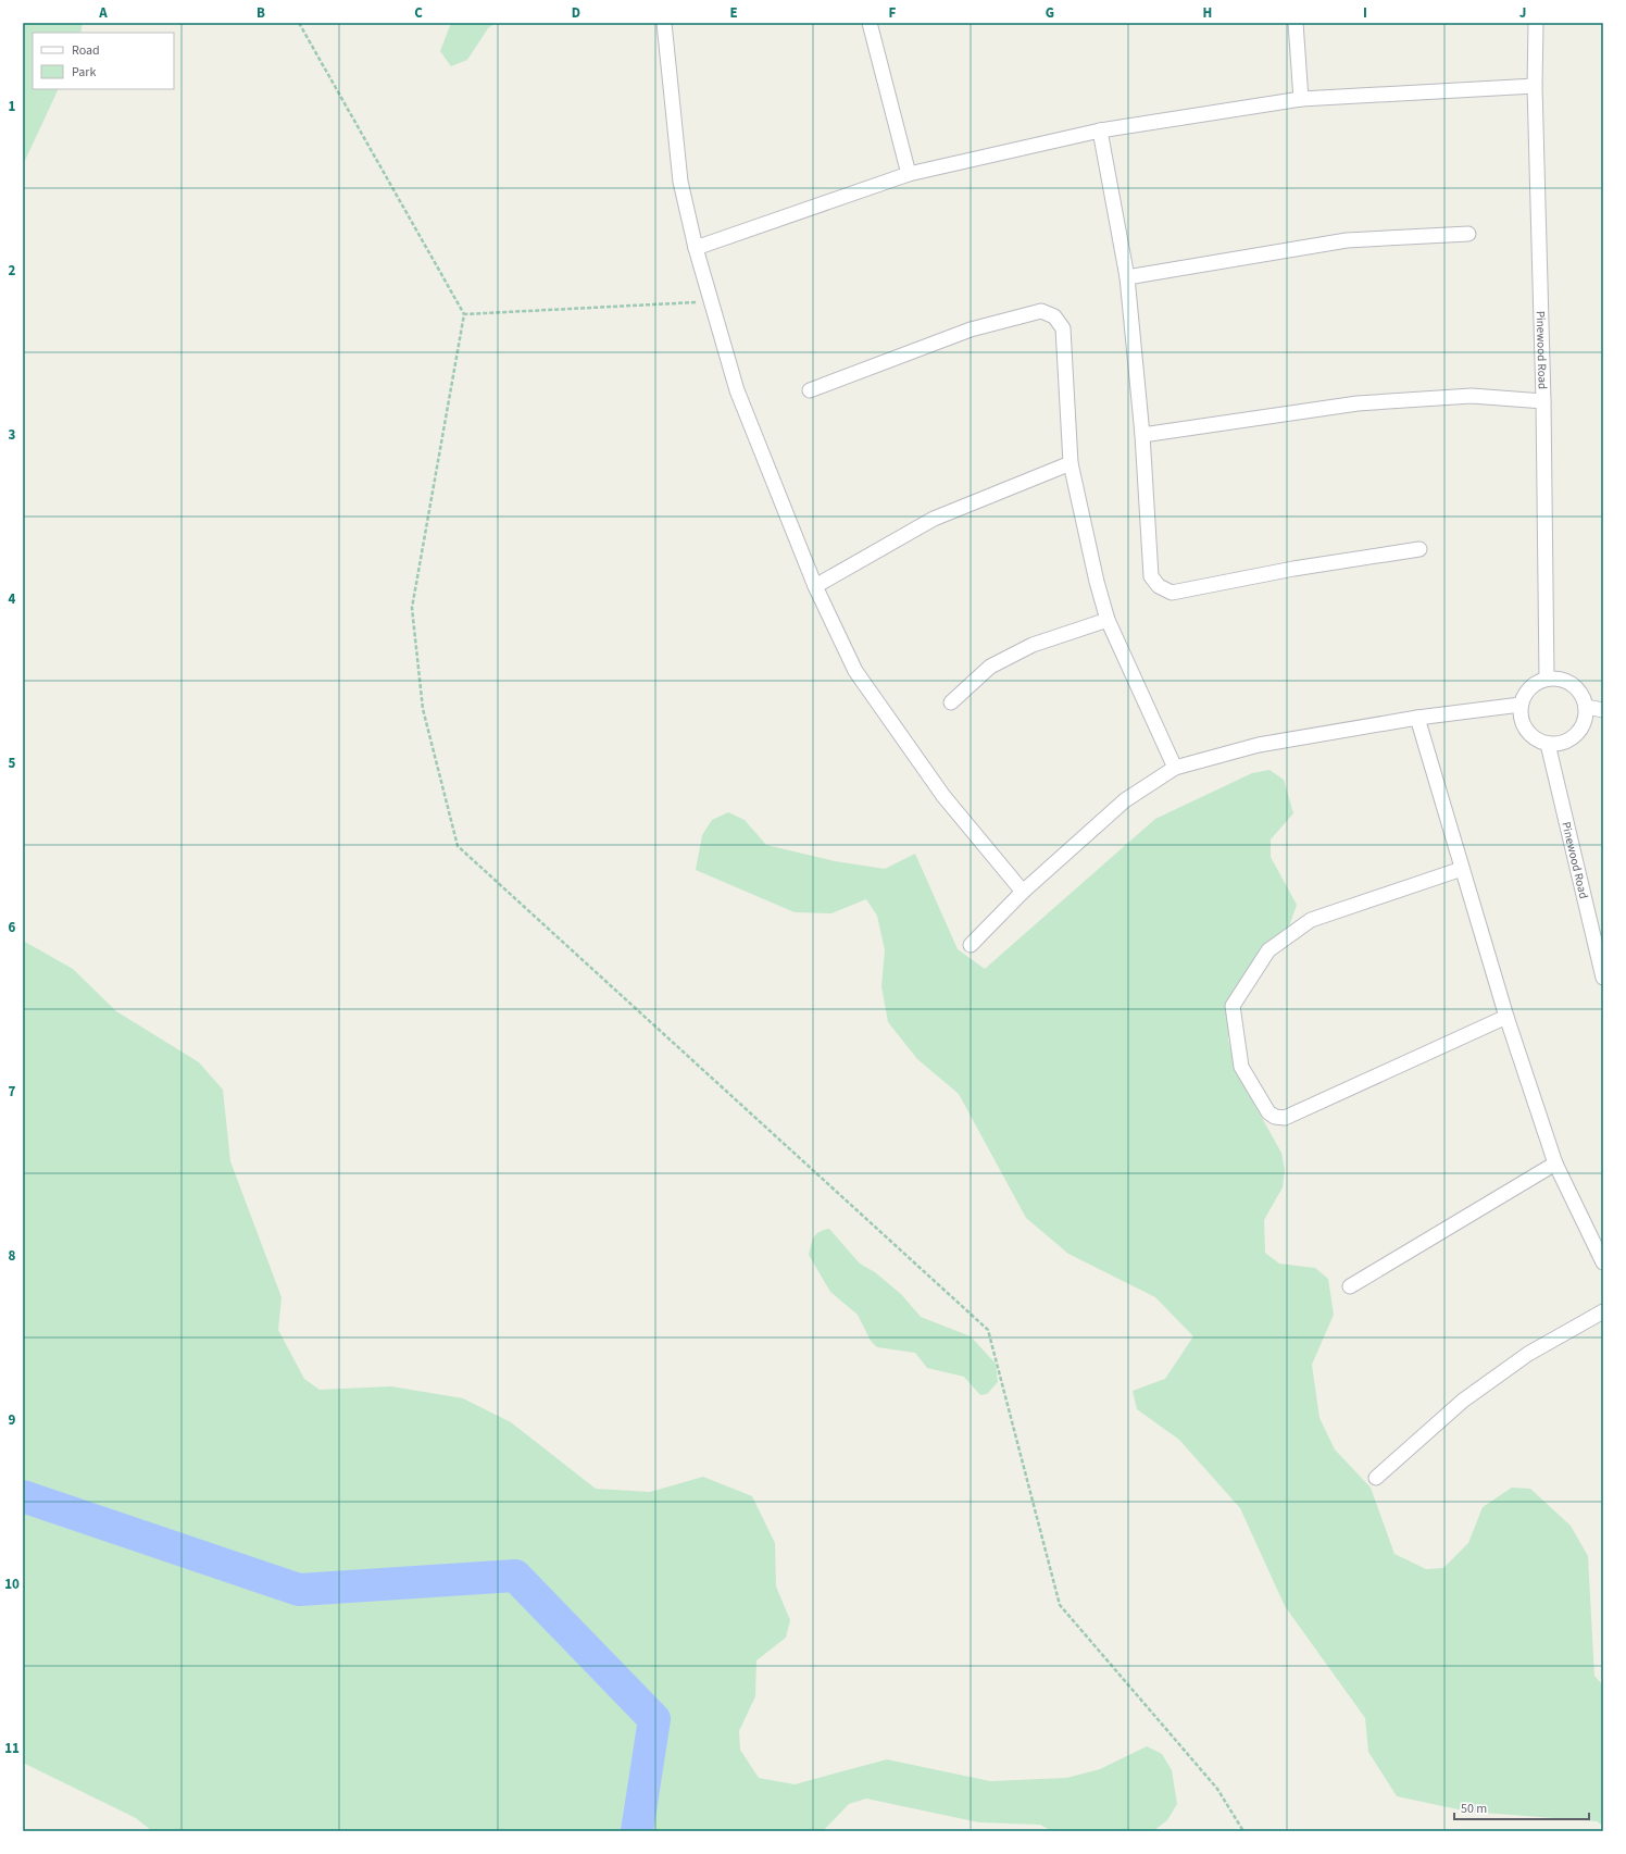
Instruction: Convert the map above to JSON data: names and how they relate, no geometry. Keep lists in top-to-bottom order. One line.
{"streets":{"street":["Pinewood Road"]},"legend":["Road","Park"],"scale_bar":"50 m","grid":{"columns":["A","B","C","D","E","F","G","H","I","J"],"rows":["1","2","3","4","5","6","7","8","9","10","11"]}}
